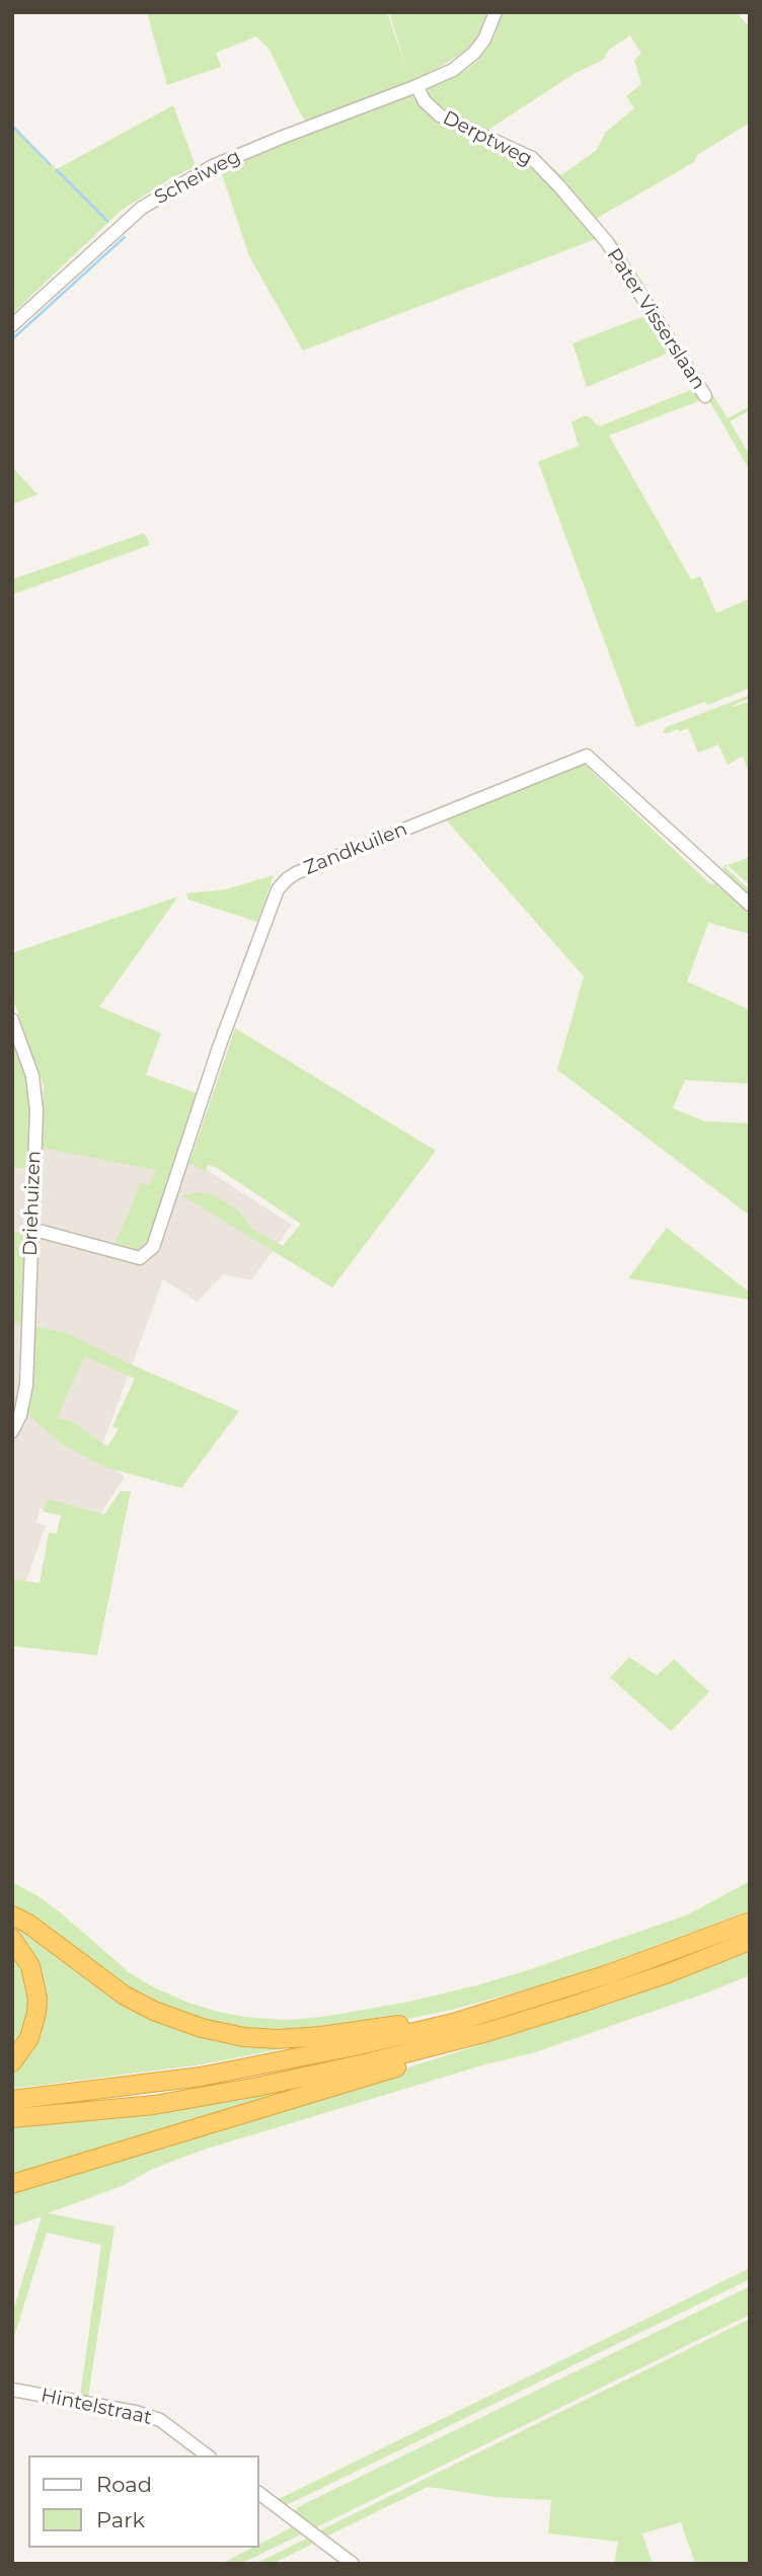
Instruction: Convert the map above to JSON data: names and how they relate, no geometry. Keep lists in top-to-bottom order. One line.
{"streets":{"street":["Derptweg","Scheiweg","Pater Visserslaan","Zandkuilen","Driehuizen","Hintelstraat"]},"crossings":[["Derptweg","Scheiweg"],["Derptweg","Pater Visserslaan"],["Zandkuilen","Driehuizen"]],"legend":["Road","Park"]}
